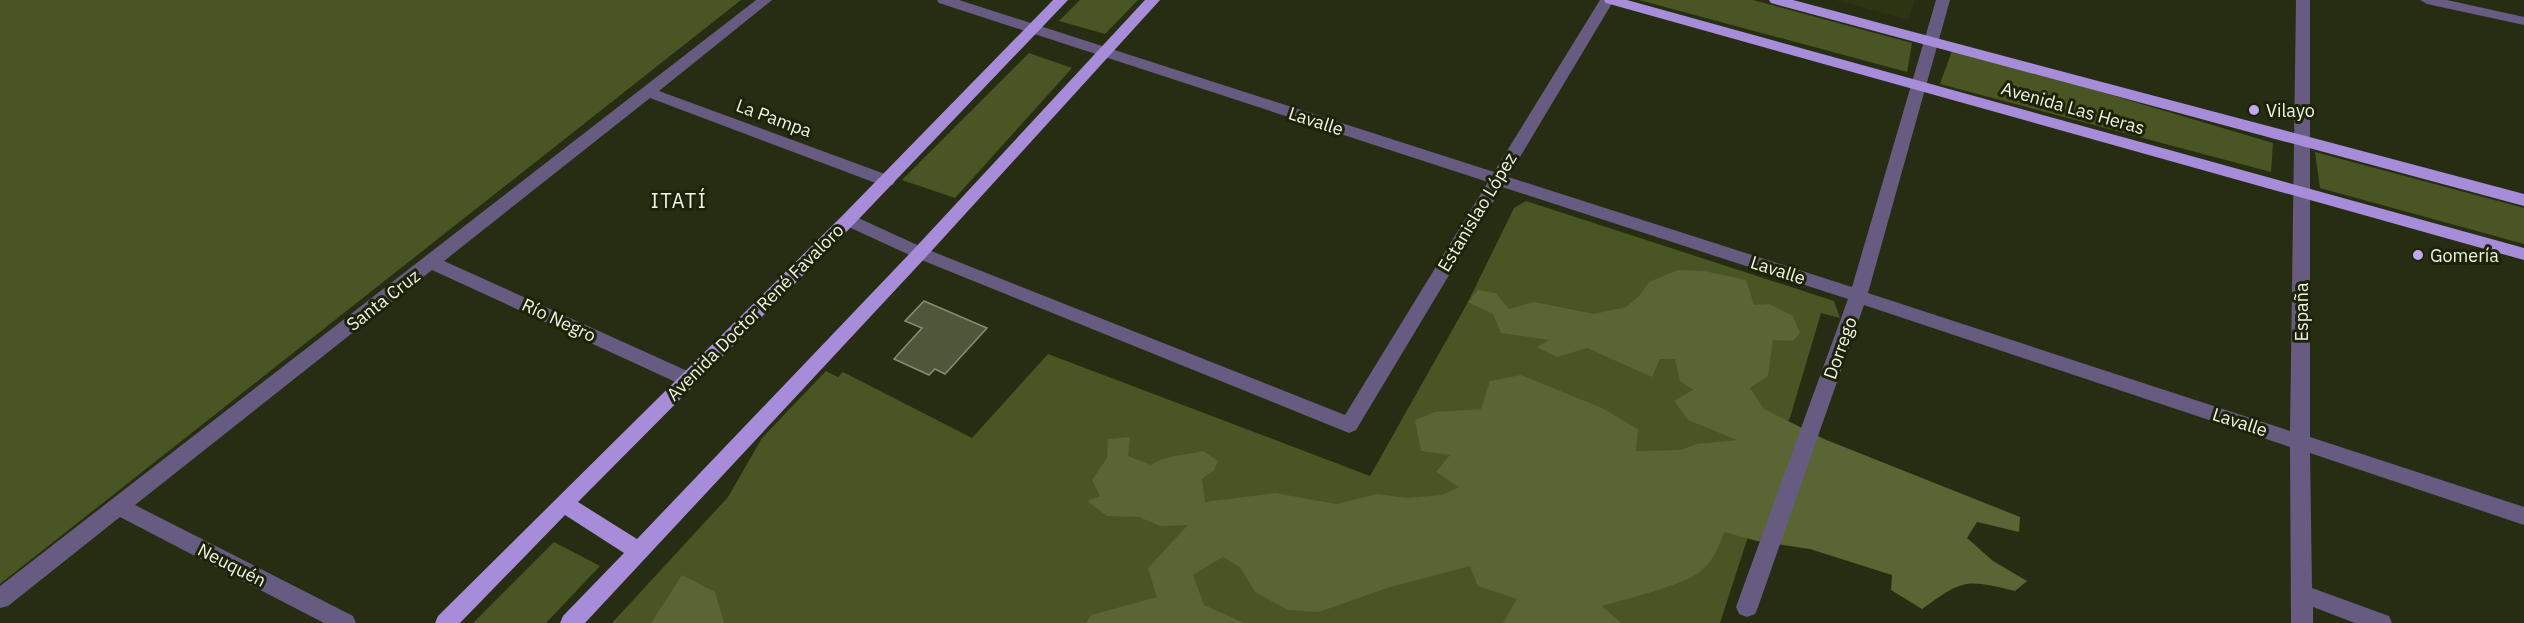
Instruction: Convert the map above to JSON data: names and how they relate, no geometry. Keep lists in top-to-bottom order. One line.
{"streets":{"main road":["Avenida Las Heras","Avenida Doctor René Favaloro"],"street":["La Pampa","Lavalle","Estanislao López","Santa Cruz","España","Río Negro","Dorrego","Neuquén"]},"crossings":[["Avenida Las Heras","Estanislao López"],["Avenida Las Heras","España"],["Avenida Las Heras","Dorrego"],["La Pampa","Santa Cruz"],["La Pampa","Avenida Doctor René Favaloro"],["Lavalle","Estanislao López"],["Lavalle","Avenida Doctor René Favaloro"],["Lavalle","España"],["Lavalle","Dorrego"],["Santa Cruz","Río Negro"],["Santa Cruz","Neuquén"],["Avenida Doctor René Favaloro","Río Negro"]],"districts":["ITATÍ"],"places":["Vilayo","Gomería"]}
